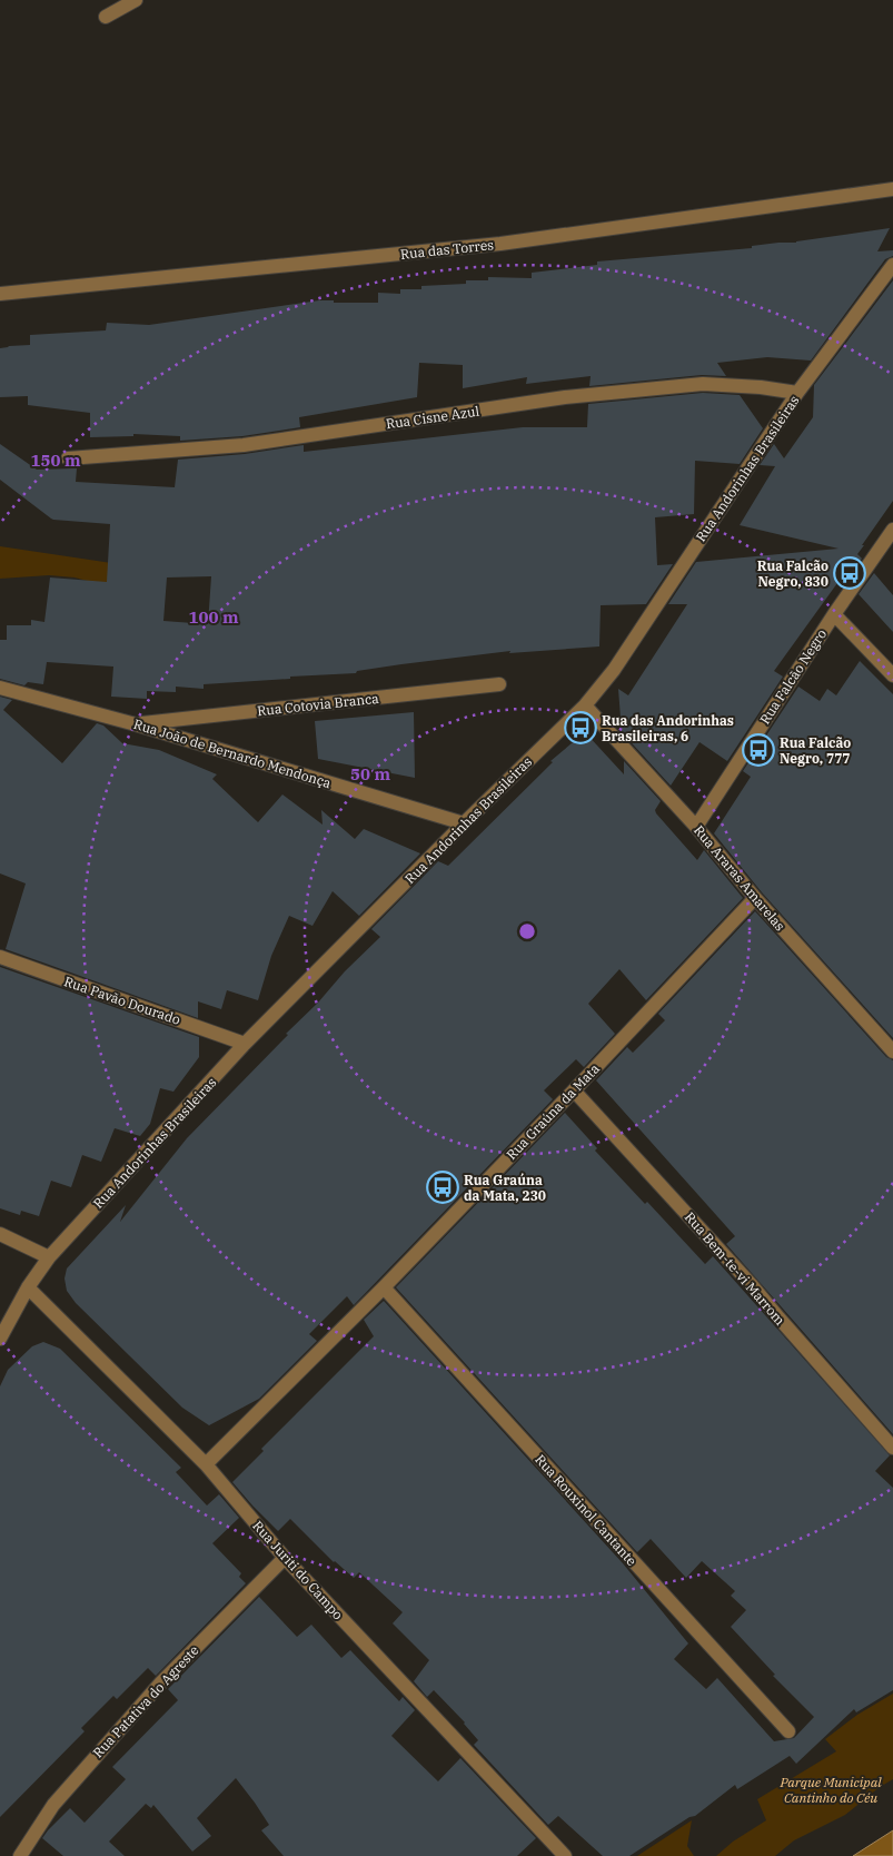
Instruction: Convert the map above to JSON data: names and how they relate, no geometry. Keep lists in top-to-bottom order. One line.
{"streets":{"street":["Rua das Torres","Rua Cisne Azul","Rua Andorinhas Brasileiras","Rua Falcão Negro","Rua Cotovia Branca","Rua João de Bernardo Mendonça","Rua Araras Amarelas","Rua Pavão Dourado","Rua Graúna da Mata","Rua Bem-te-vi Marrom","Rua Rouxinol Cantante","Rua Juriti do Campo","Rua Patativa do Agreste"]},"crossings":[["Rua Cisne Azul","Rua Andorinhas Brasileiras"],["Rua Andorinhas Brasileiras","Rua João de Bernardo Mendonça"],["Rua Andorinhas Brasileiras","Rua Araras Amarelas"],["Rua Andorinhas Brasileiras","Rua Pavão Dourado"],["Rua Andorinhas Brasileiras","Rua Juriti do Campo"],["Rua Falcão Negro","Rua Araras Amarelas"],["Rua Cotovia Branca","Rua João de Bernardo Mendonça"],["Rua Araras Amarelas","Rua Graúna da Mata"],["Rua Graúna da Mata","Rua Bem-te-vi Marrom"],["Rua Graúna da Mata","Rua Rouxinol Cantante"],["Rua Graúna da Mata","Rua Juriti do Campo"],["Rua Juriti do Campo","Rua Patativa do Agreste"]],"parks":["Parque Municipal Cantinho do Céu"],"places":{"bus stop":["Rua Falcão Negro, 830","Rua das Andorinhas Brasileiras, 6","Rua Falcão Negro, 777","Rua Graúna da Mata, 230"]},"rings":["150 m","100 m","50 m"]}
